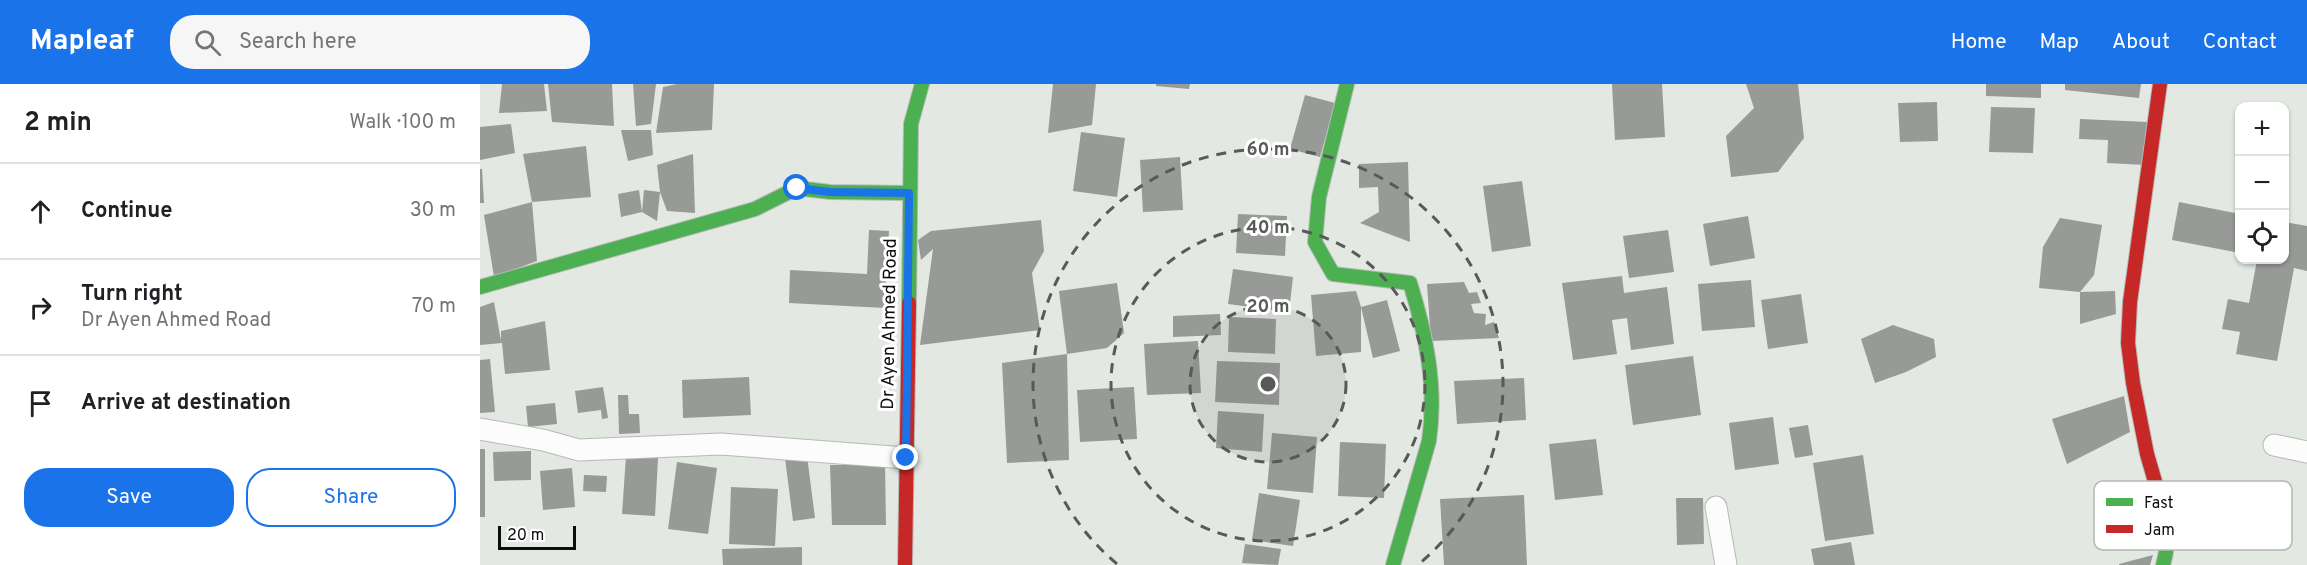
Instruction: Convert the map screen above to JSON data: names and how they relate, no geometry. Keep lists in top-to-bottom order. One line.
{"streets":{"street":["Dr Ayen Ahmed Road"]},"legend":["Fast","Jam"],"scale_bar":"20 m","page":{"header":"Mapleaf","search":"Search here","nav":["Home","Map","About","Contact"],"heading":["2 min","Walk · 100 m"],"map_buttons":["+","−"],"list":[["Continue","30 m"],["Turn right","Dr Ayen Ahmed Road","70 m"],"Arrive at destination"],"buttons":["Save","Share"],"scale":"20 m"},"rings":["60 m","40 m","20 m"]}
